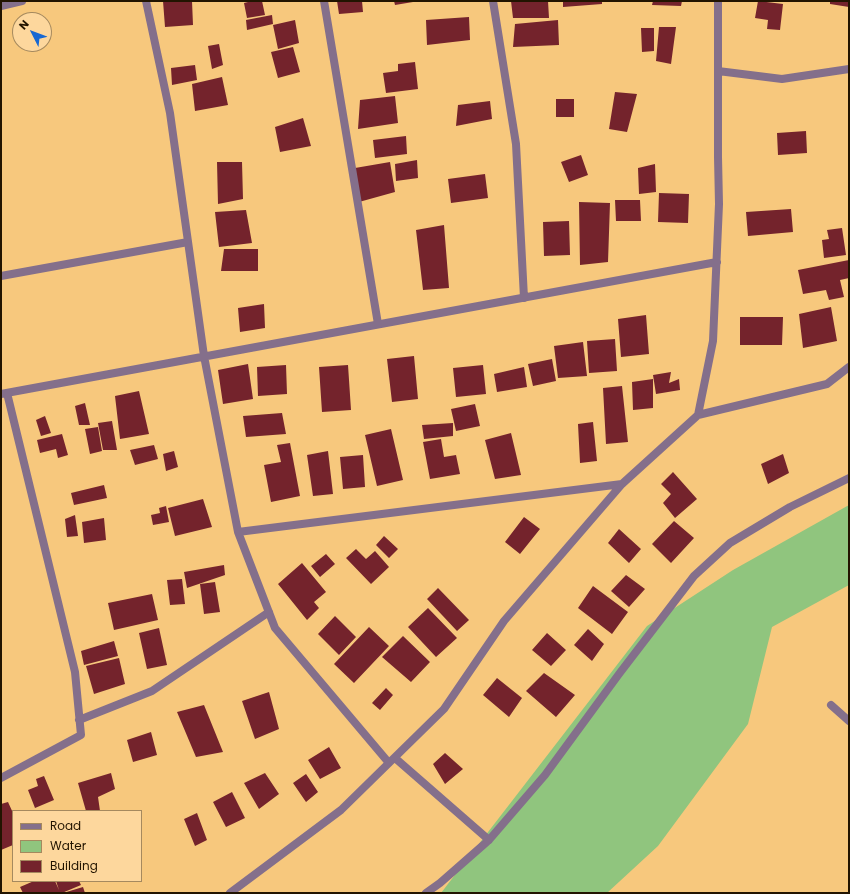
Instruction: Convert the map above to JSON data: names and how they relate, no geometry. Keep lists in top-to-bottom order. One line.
{"legend":["Road","Water","Building"],"north":"top left"}
